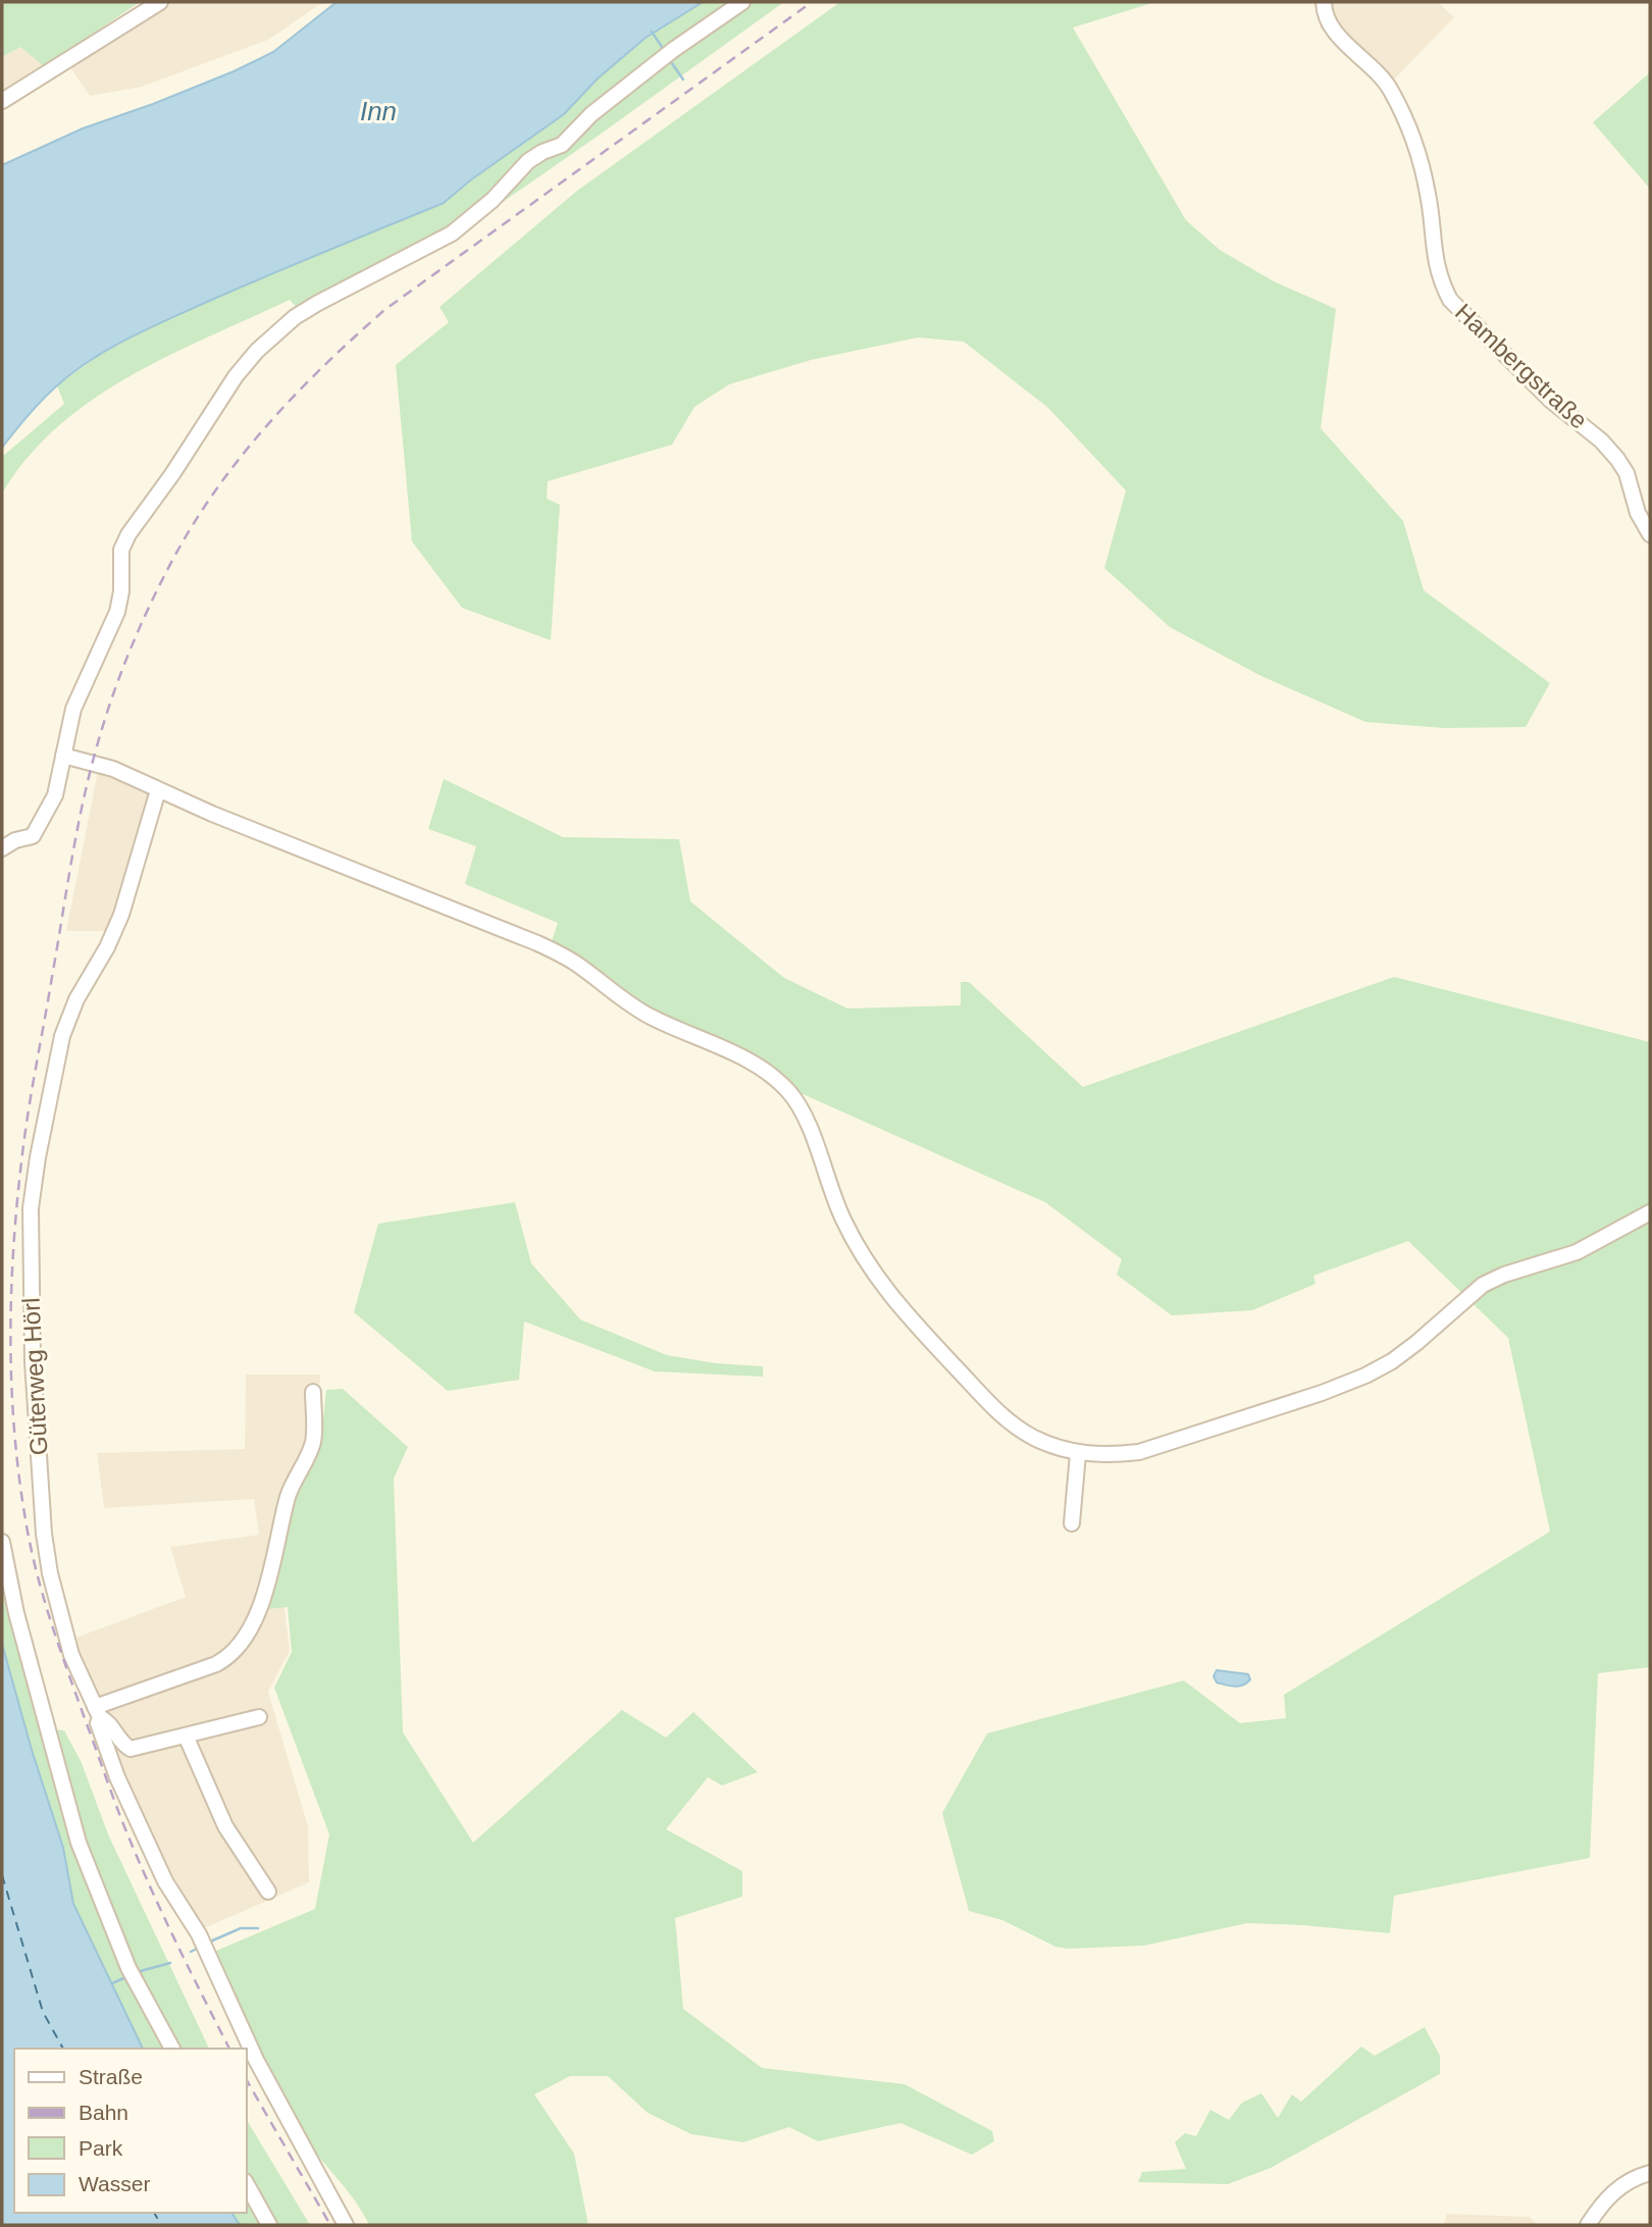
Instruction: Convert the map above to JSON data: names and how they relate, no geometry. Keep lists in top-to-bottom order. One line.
{"streets":{"street":["Hambergstraße","Güterweg Hörl"]},"water":["Inn"],"legend":["Straße","Bahn","Park","Wasser"]}
